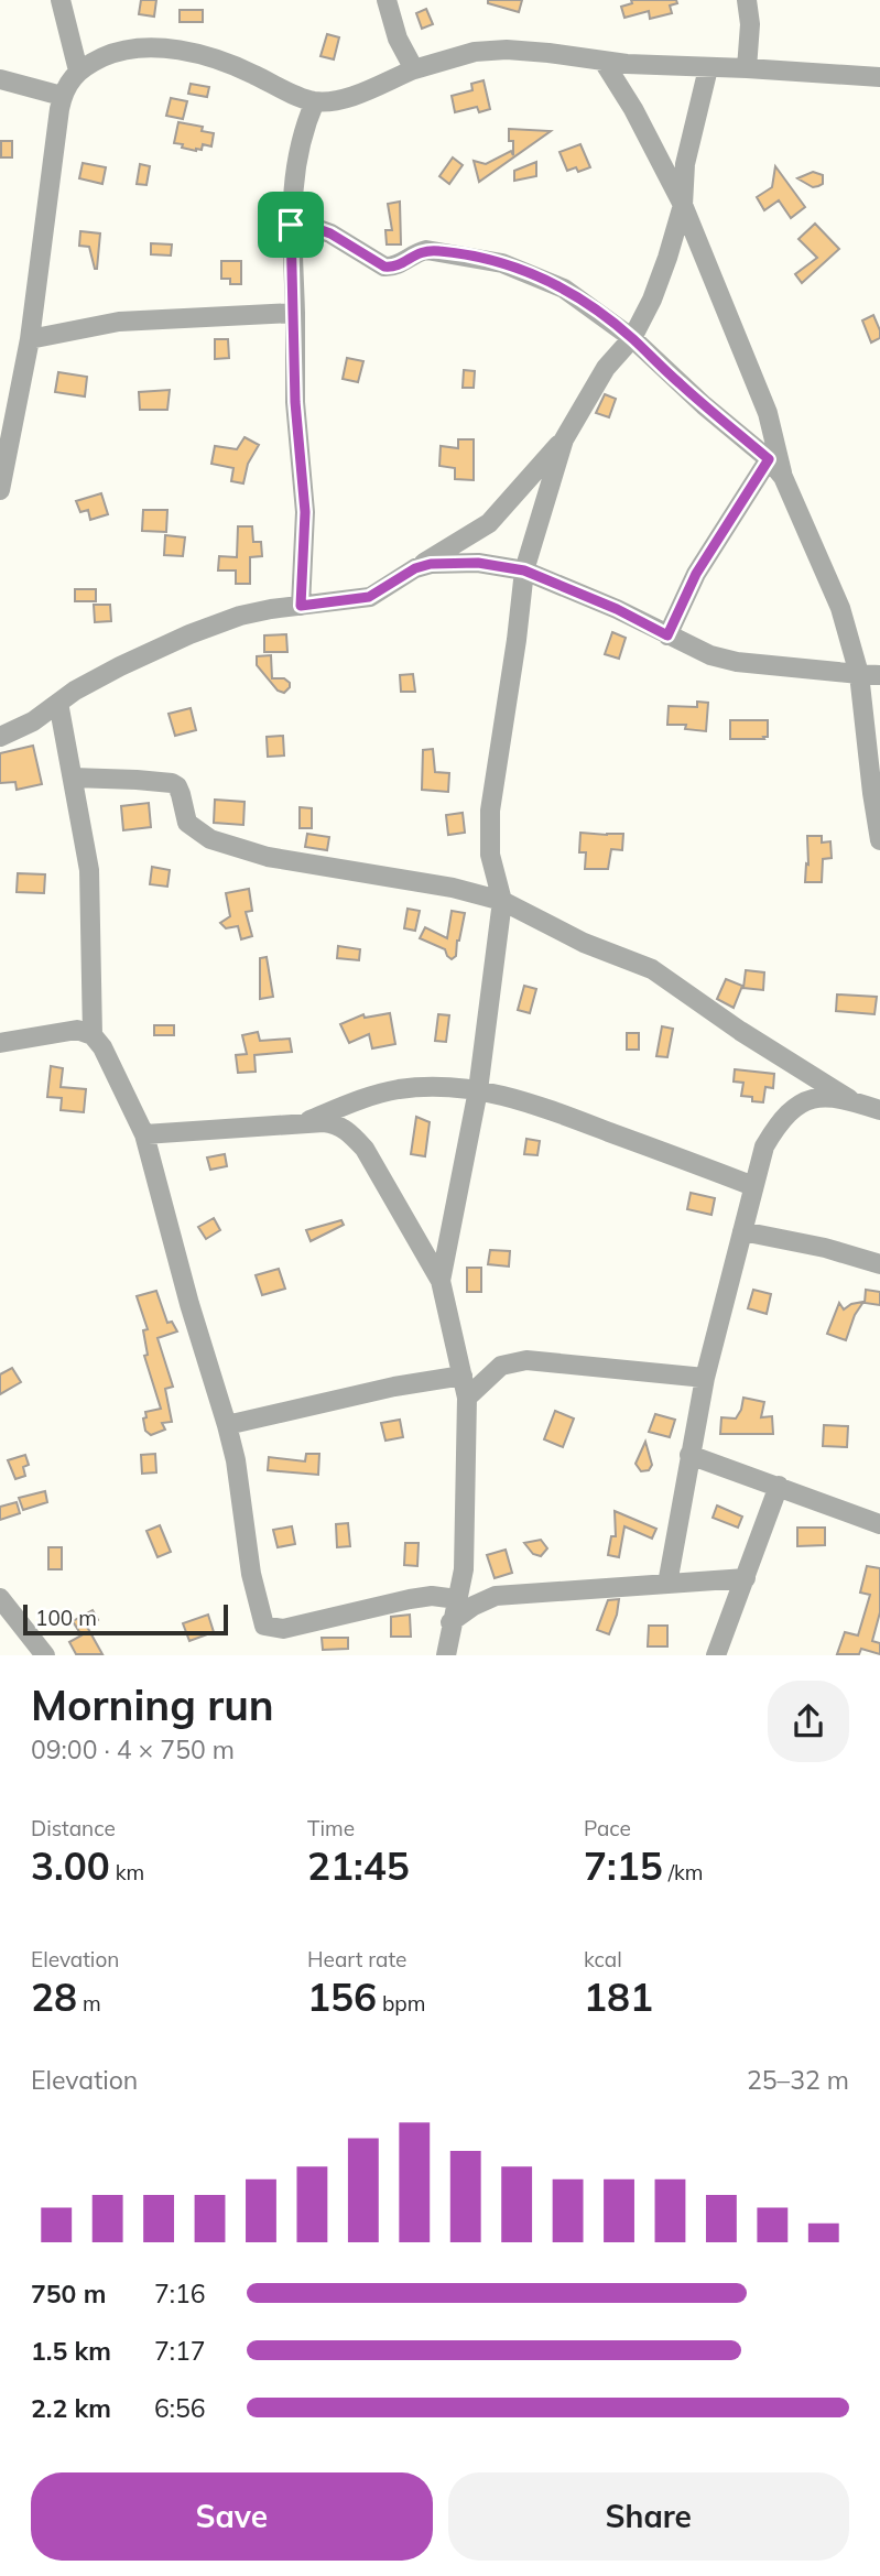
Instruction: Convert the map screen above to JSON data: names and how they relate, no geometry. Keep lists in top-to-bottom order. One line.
{"scale_bar":"100 m","page":{"scale":"100 m","heading":["Morning run","09:00 · 4 × 750 m"],"stats":[["Distance","3.00 km"],["Time","21:45"],["Pace","7:15 /km"],["Elevation","28 m"],["Heart rate","156 bpm"],["kcal","181"]],"chart":["Elevation","25–32 m"],"list":[{"name":"750 m","note":"7:16"},{"name":"1.5 km","note":"7:17"},{"name":"2.2 km","note":"6:56"}],"buttons":["Save","Share"]}}
